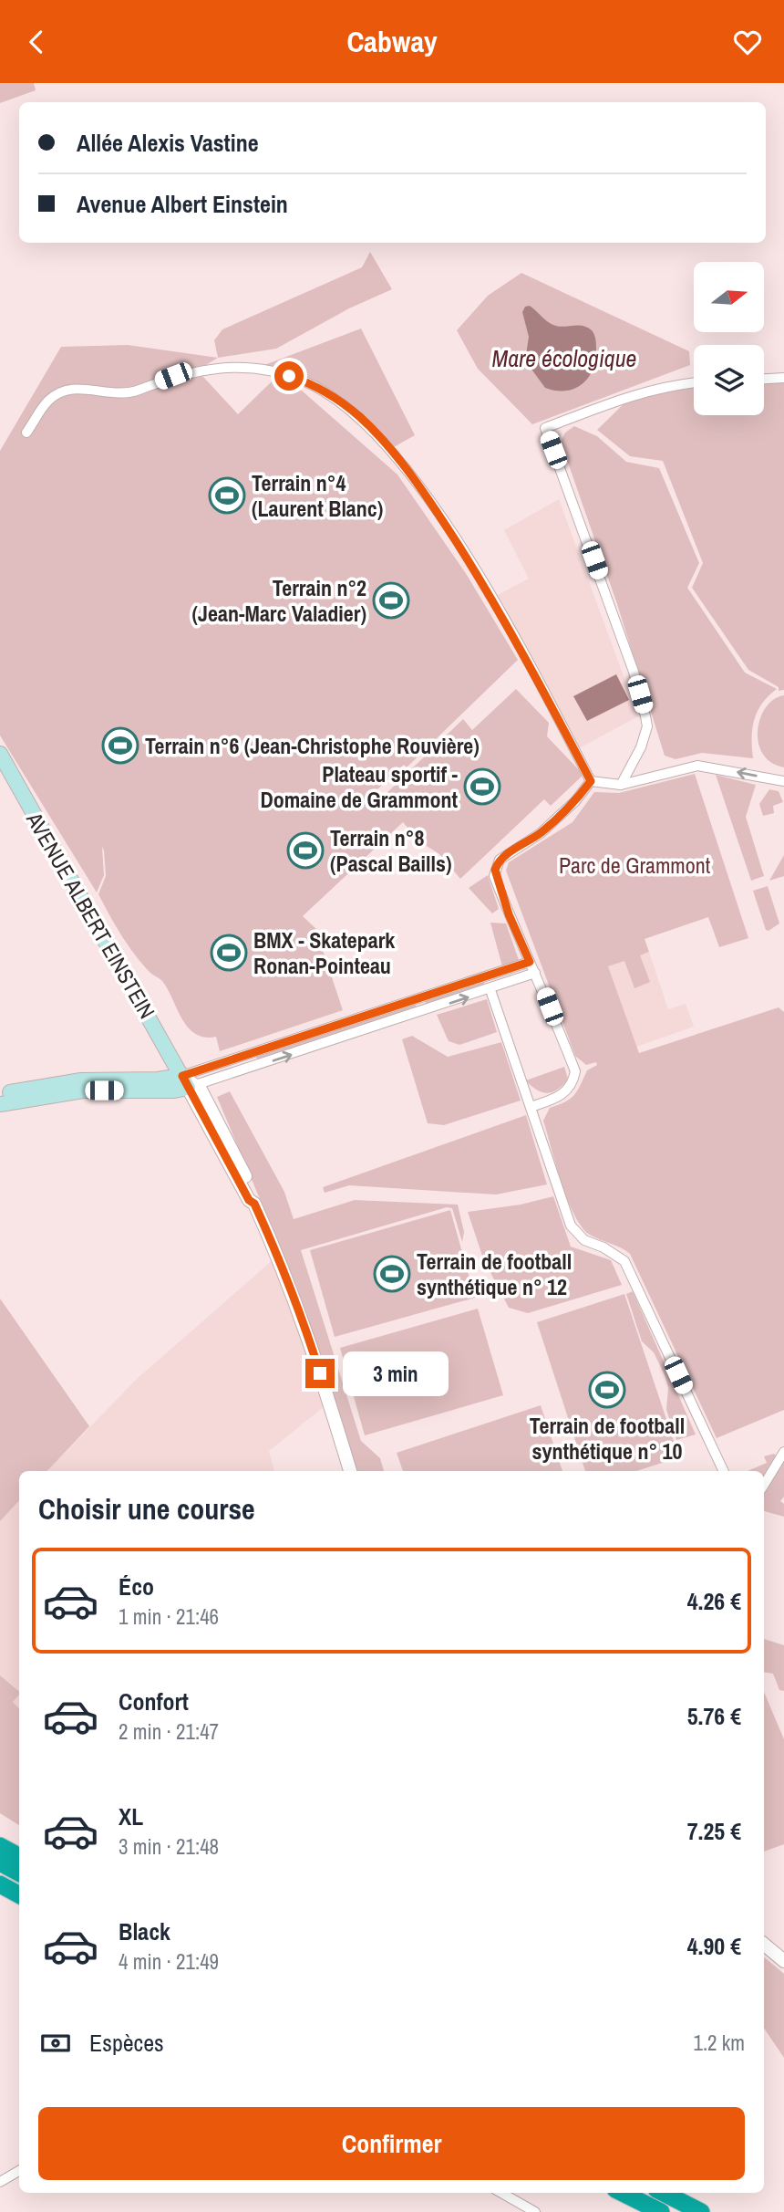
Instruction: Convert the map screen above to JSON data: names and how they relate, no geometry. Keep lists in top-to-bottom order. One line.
{"streets":{"main road":["AVENUE ALBERT EINSTEIN"]},"water":["Mare écologique"],"parks":["Parc de Grammont"],"places":{"sports":["Terrain n°4 (Laurent Blanc)","Terrain n°2 (Jean-Marc Valadier)","Terrain n°6 (Jean-Christophe Rouvière)","Plateau sportif - Domaine de Grammont","Terrain n°8 (Pascal Baills)","BMX - Skatepark Ronan-Pointeau","Terrain de football synthétique n° 12","Terrain de football synthétique n° 10"]},"north":"right","page":{"header":"Cabway","banner":["Allée Alexis Vastine","Avenue Albert Einstein"],"bubble":"3 min","heading":"Choisir une course","list":[{"name":"Éco","note":"1 min · 21:46","value":"4.26 €"},{"name":"Confort","note":"2 min · 21:47","value":"5.76 €"},{"name":"XL","note":"3 min · 21:48","value":"7.25 €"},{"name":"Black","note":"4 min · 21:49","value":"4.90 €"}],"pay":["Espèces","1.2 km"],"buttons":"Confirmer"}}
